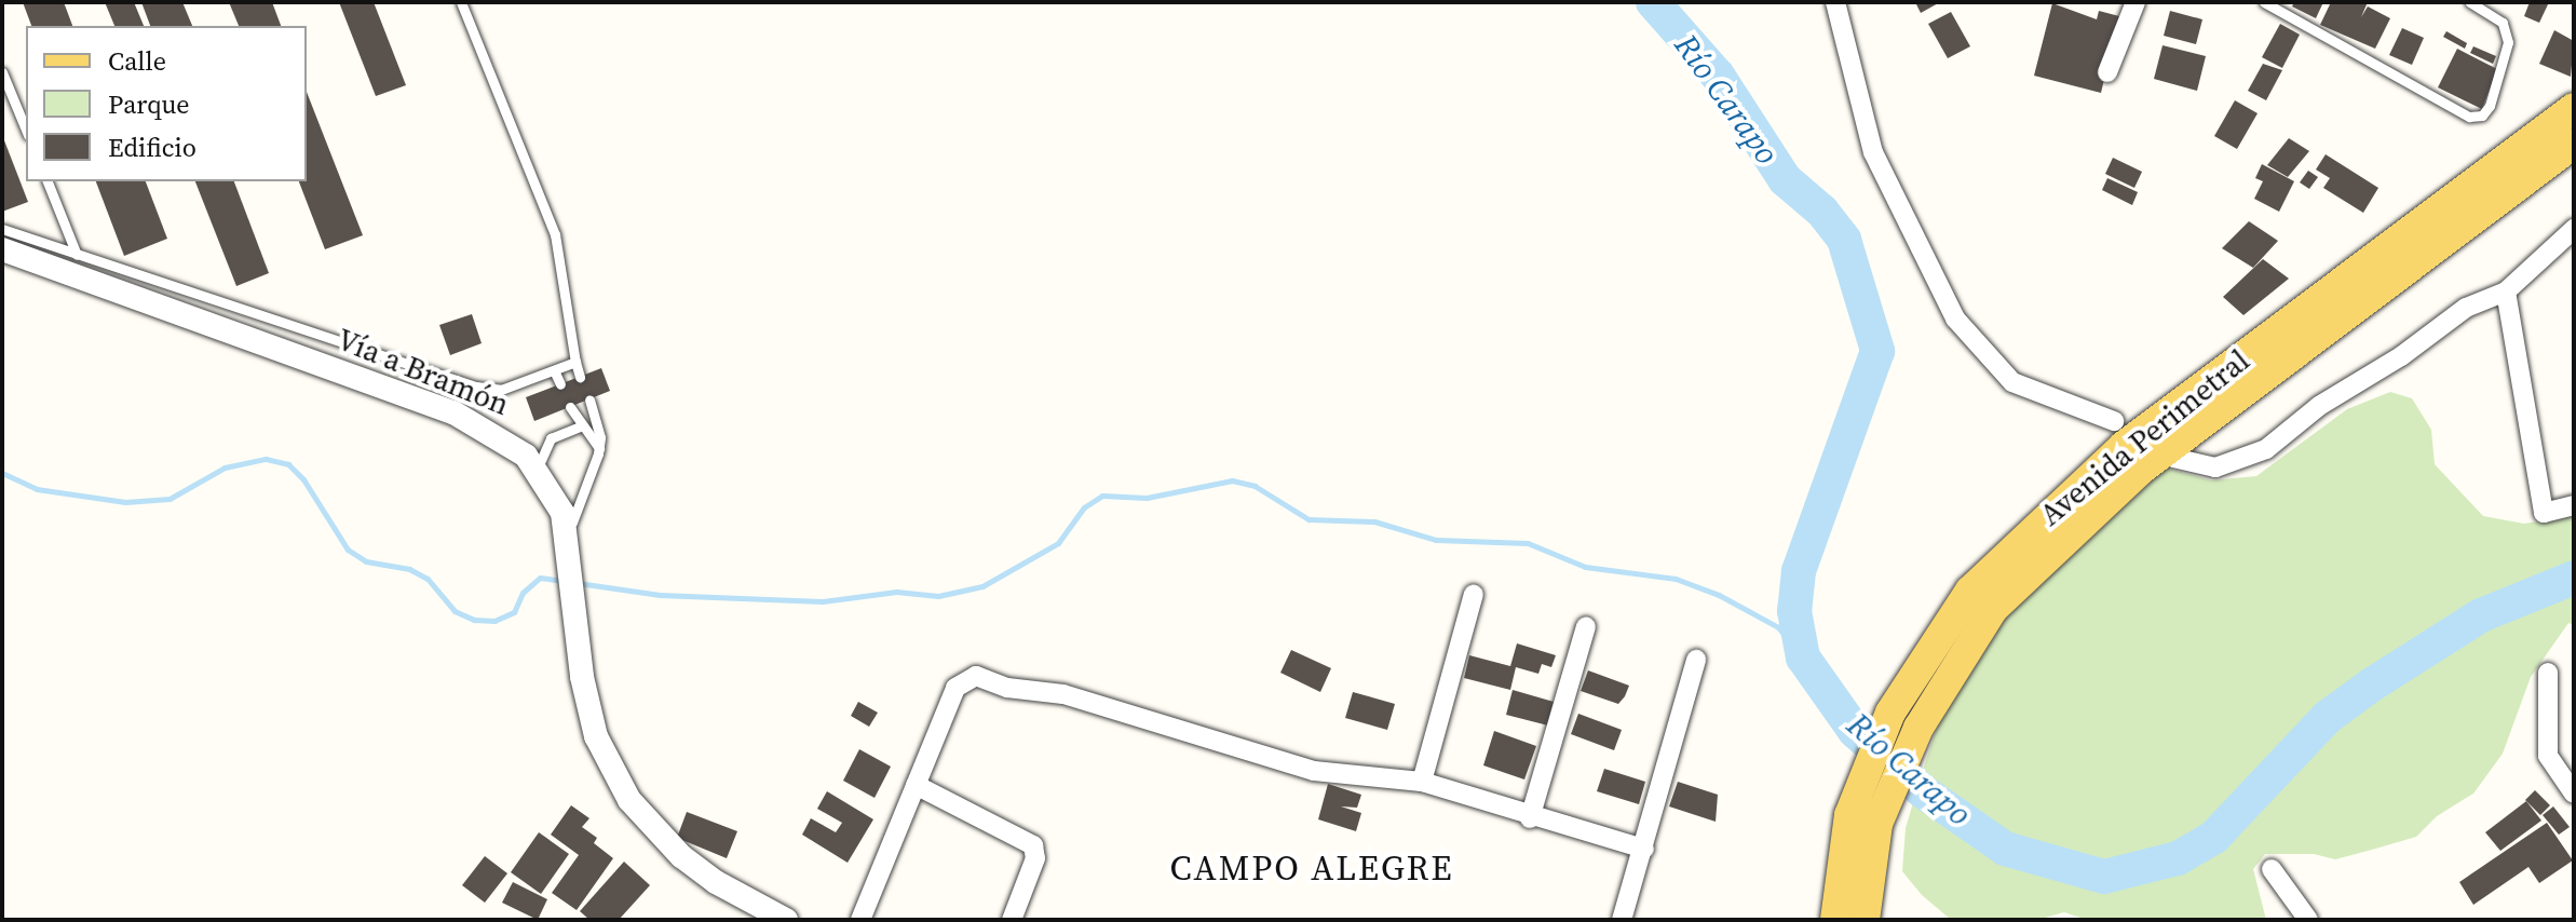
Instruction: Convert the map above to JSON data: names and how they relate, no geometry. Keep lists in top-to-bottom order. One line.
{"streets":{"main road":["Avenida Perimetral"],"street":["Vía a Bramón"]},"districts":["CAMPO ALEGRE"],"water":["Río Carapo"],"legend":["Calle","Parque","Edificio"]}
